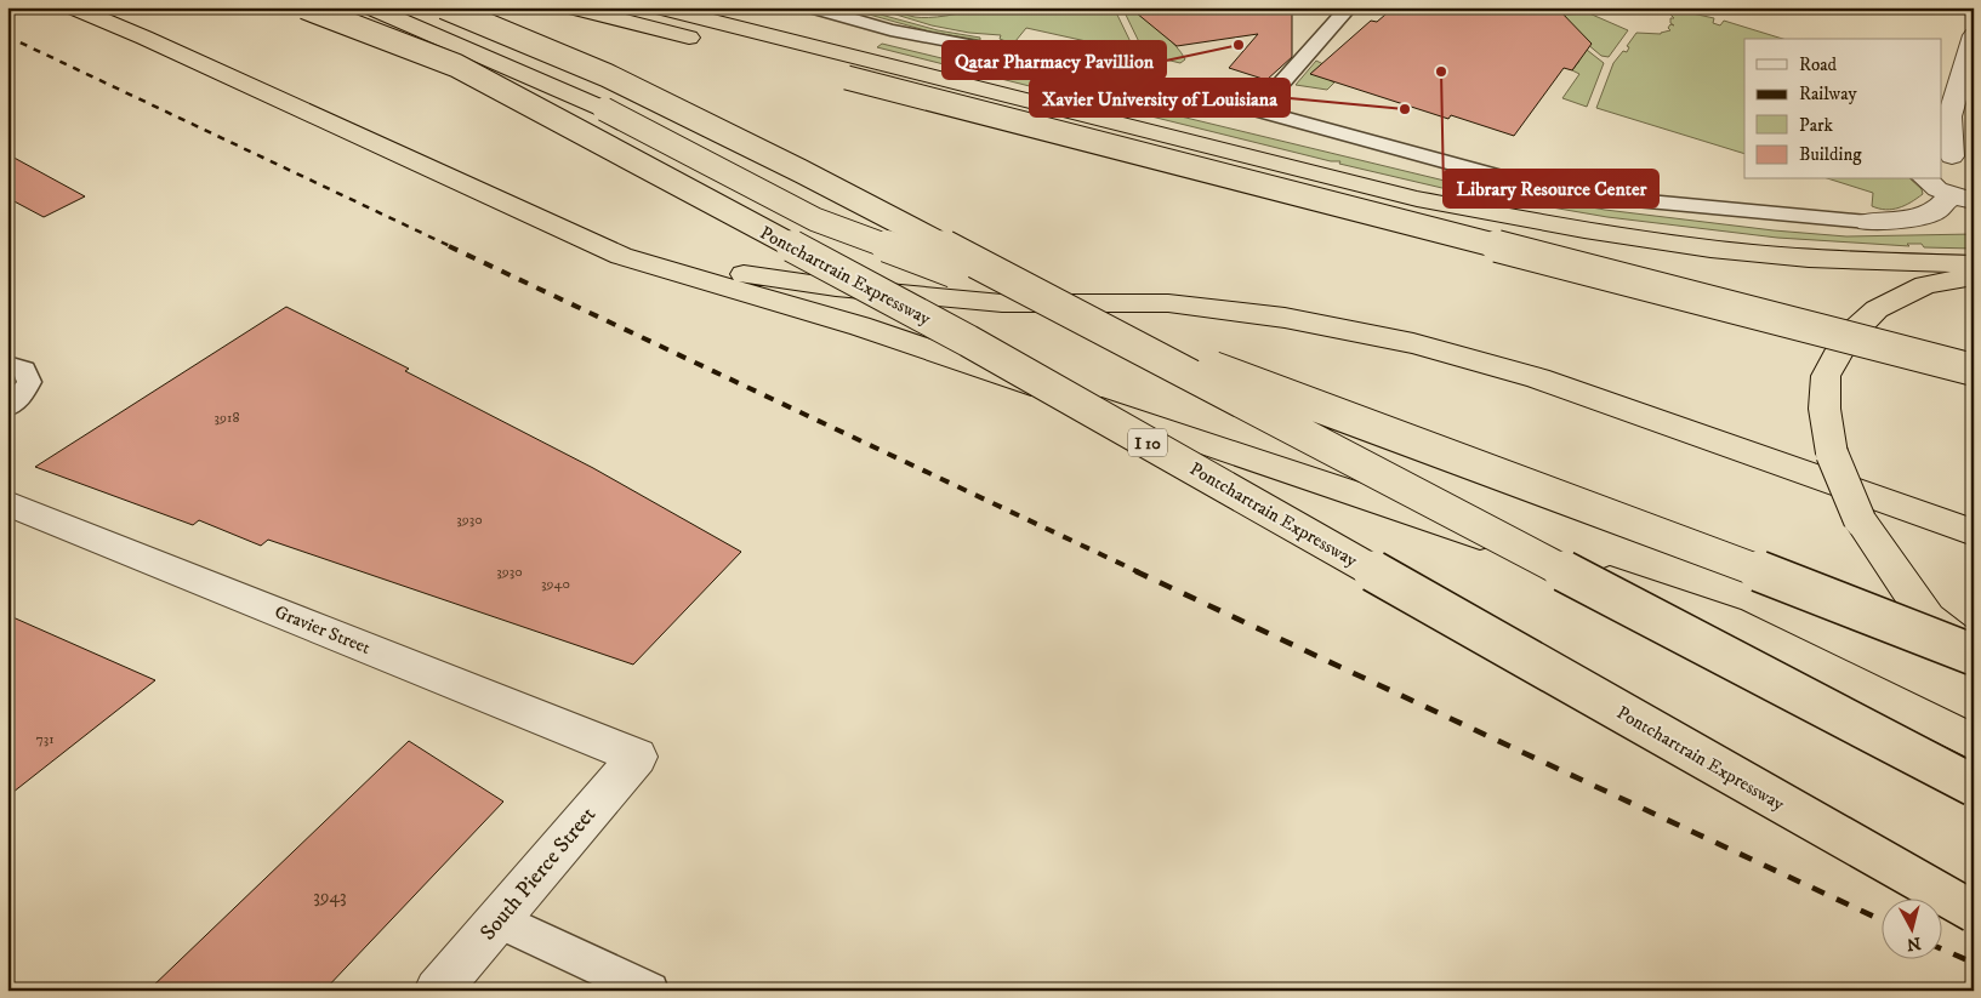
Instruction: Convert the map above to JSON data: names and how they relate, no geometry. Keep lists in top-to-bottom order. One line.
{"streets":{"highway":["Pontchartrain Expressway","I 10"],"street":["Gravier Street","South Pierce Street"]},"crossings":[["Gravier Street","South Pierce Street"]],"places":["Qatar Pharmacy Pavillion","Library Resource Center","Xavier University of Louisiana"],"house_numbers":["3918","3930","3930","3940","731","3943"],"legend":["Road","Railway","Park","Building"],"north":"bottom"}
